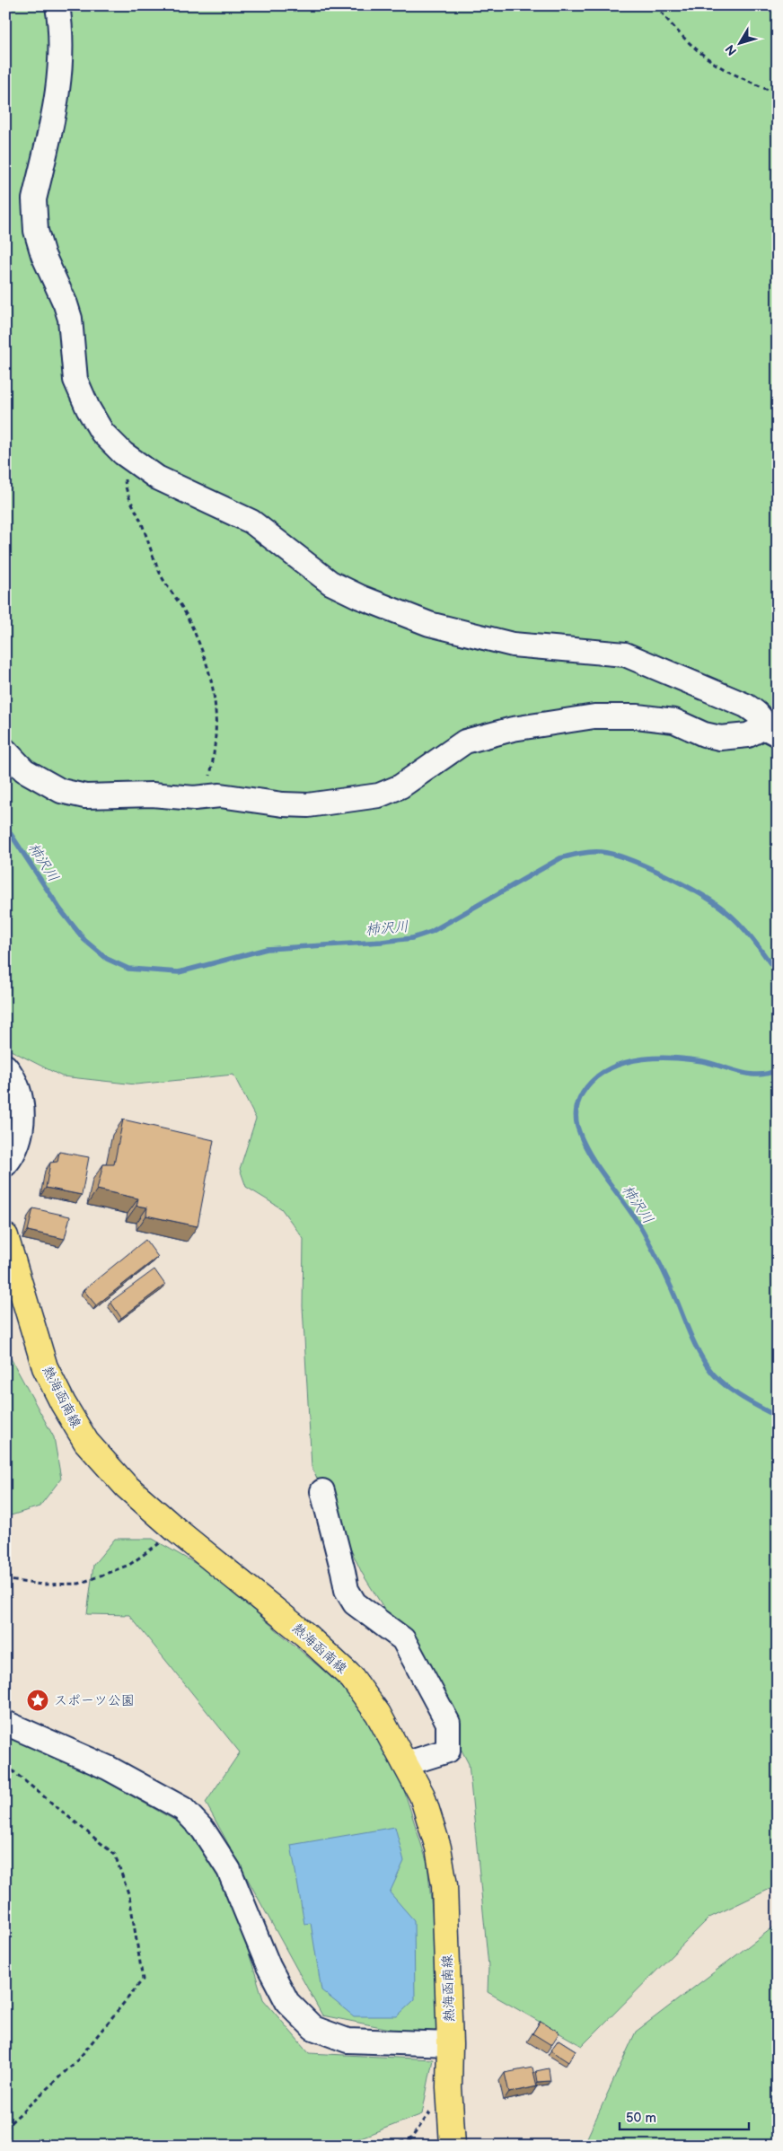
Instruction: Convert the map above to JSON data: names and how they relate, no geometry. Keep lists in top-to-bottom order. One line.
{"streets":{"main road":["熱海函南線"]},"water":["柿沢川"],"places":{"place":["スポーツ公園"]},"scale_bar":"50 m","north":"bottom left"}
